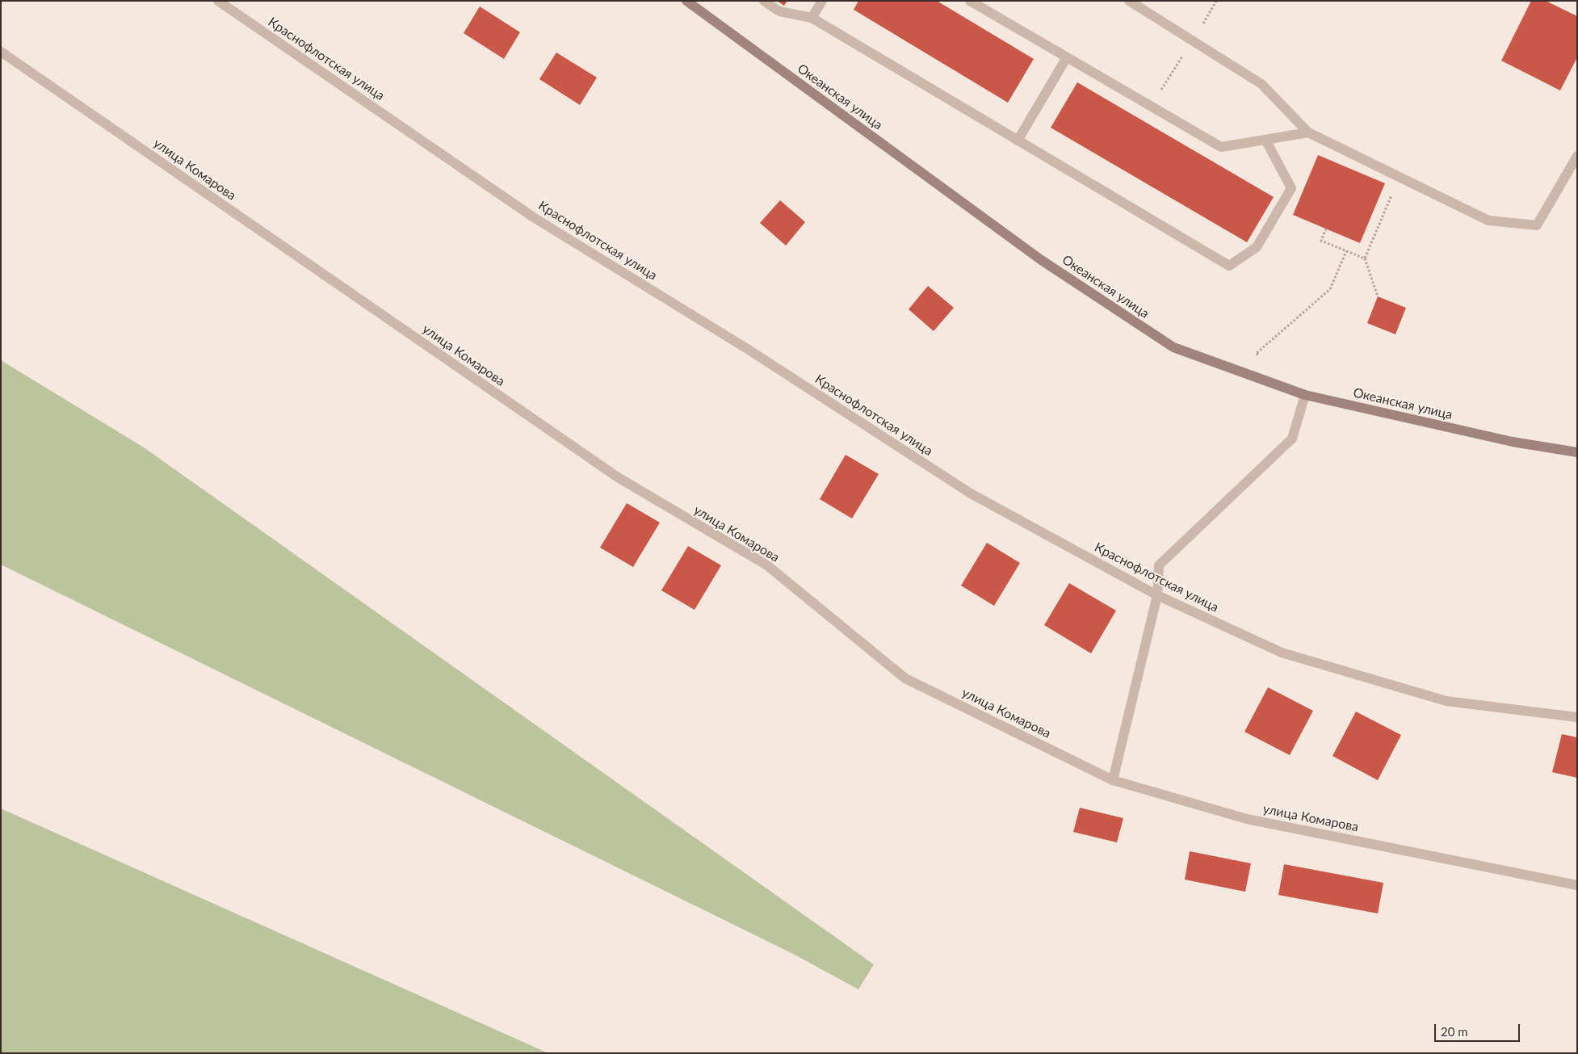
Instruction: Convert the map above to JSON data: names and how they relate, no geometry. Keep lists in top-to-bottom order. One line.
{"streets":{"main road":["Океанская улица"],"street":["Краснофлотская улица","улица Комарова"]},"scale_bar":"20 m"}
